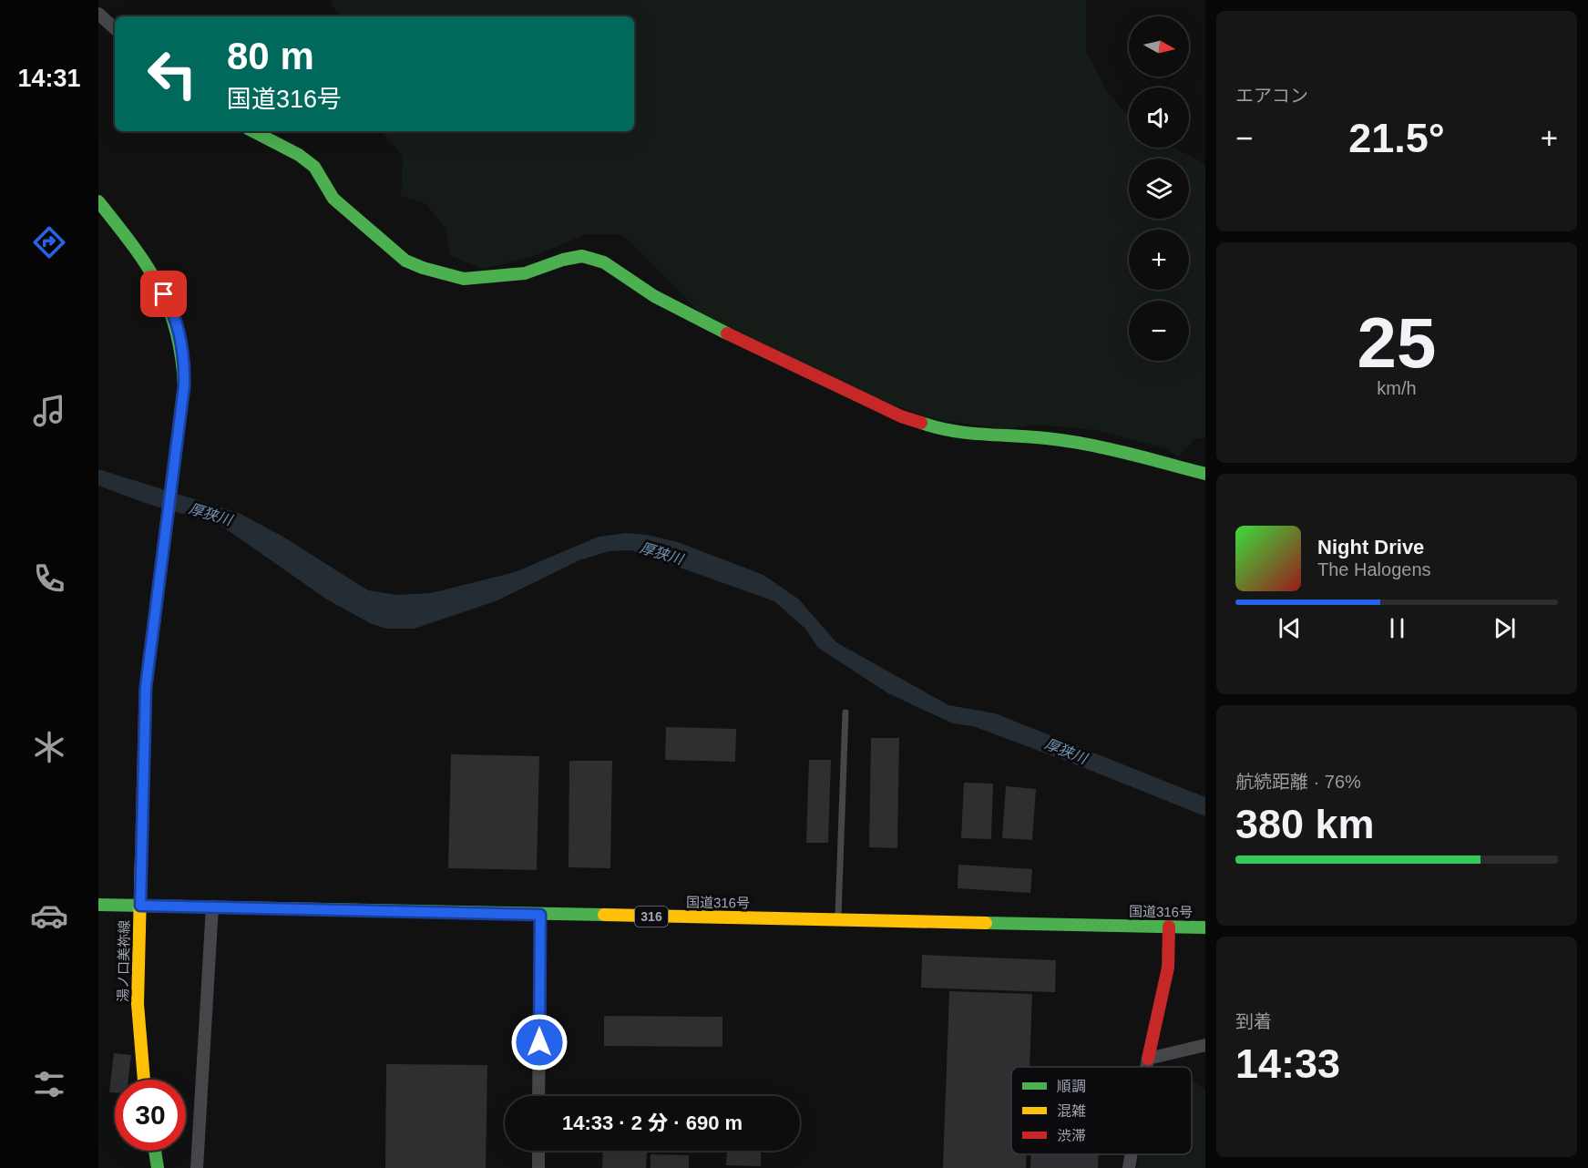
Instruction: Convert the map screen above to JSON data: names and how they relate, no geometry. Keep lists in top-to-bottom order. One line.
{"streets":{"main road":["国道316号","316","湯ノ口美祢線"]},"crossings":[["国道316号","湯ノ口美祢線"]],"water":["厚狭川"],"legend":["順調","混雑","渋滞"],"north":"right","page":{"tabs":"14:31","tile":["エアコン",["25","km/h"],["航続距離 · 76%","380 km"],["到着","14:33"]],"map_buttons":["+","−"],"turn":["80 m","国道316号"],"heat":["−","21.5°","+"],"song":["Night Drive","The Halogens"],"limit":"30","trip":"14:33 · 2 分 · 690 m"}}
